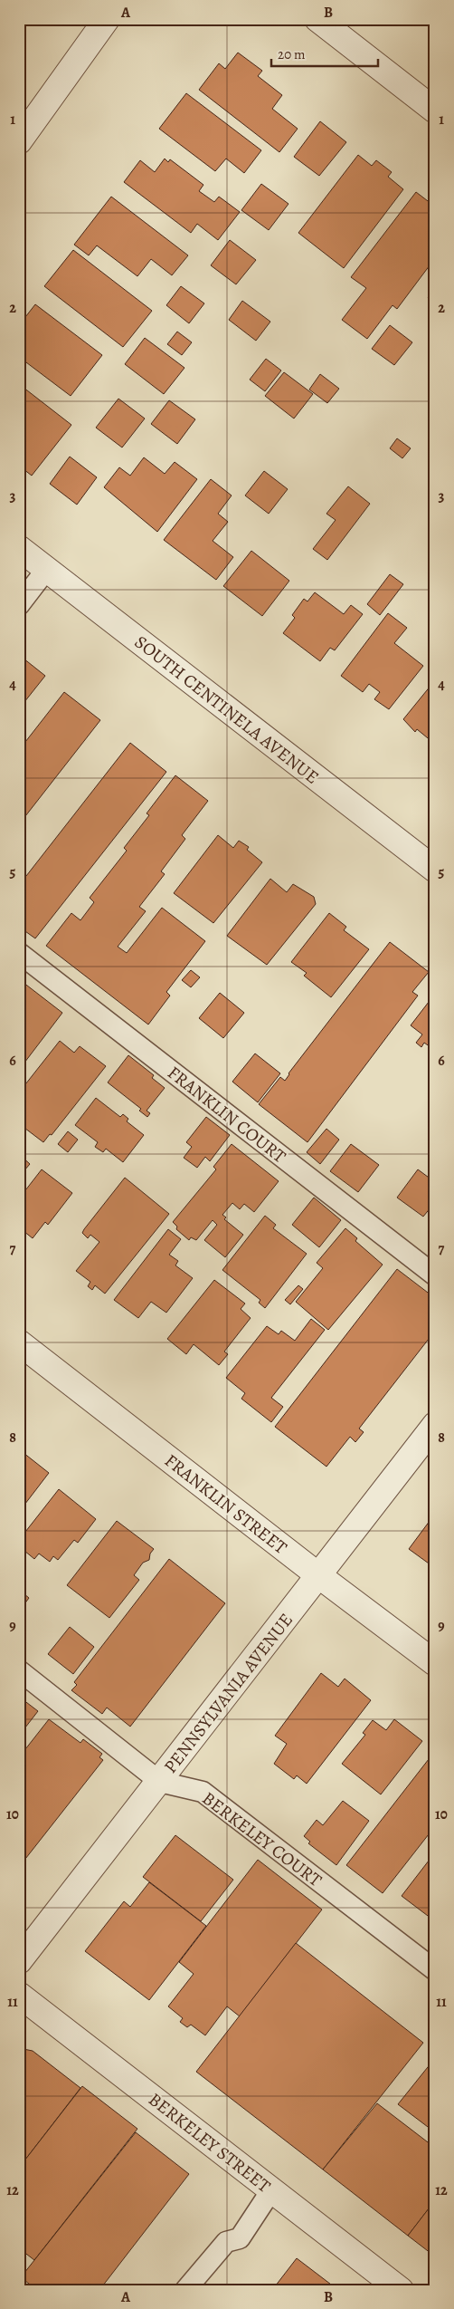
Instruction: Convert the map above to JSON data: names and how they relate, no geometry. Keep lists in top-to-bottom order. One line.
{"streets":{"street":["SOUTH CENTINELA AVENUE","FRANKLIN STREET","PENNSYLVANIA AVENUE","BERKELEY STREET"],"lane":["FRANKLIN COURT","BERKELEY COURT"]},"crossings":[["FRANKLIN STREET","PENNSYLVANIA AVENUE"],["PENNSYLVANIA AVENUE","BERKELEY COURT"]],"scale_bar":"20 m","grid":{"columns":["A","B"],"rows":["1","2","3","4","5","6","7","8","9","10","11","12"]}}
